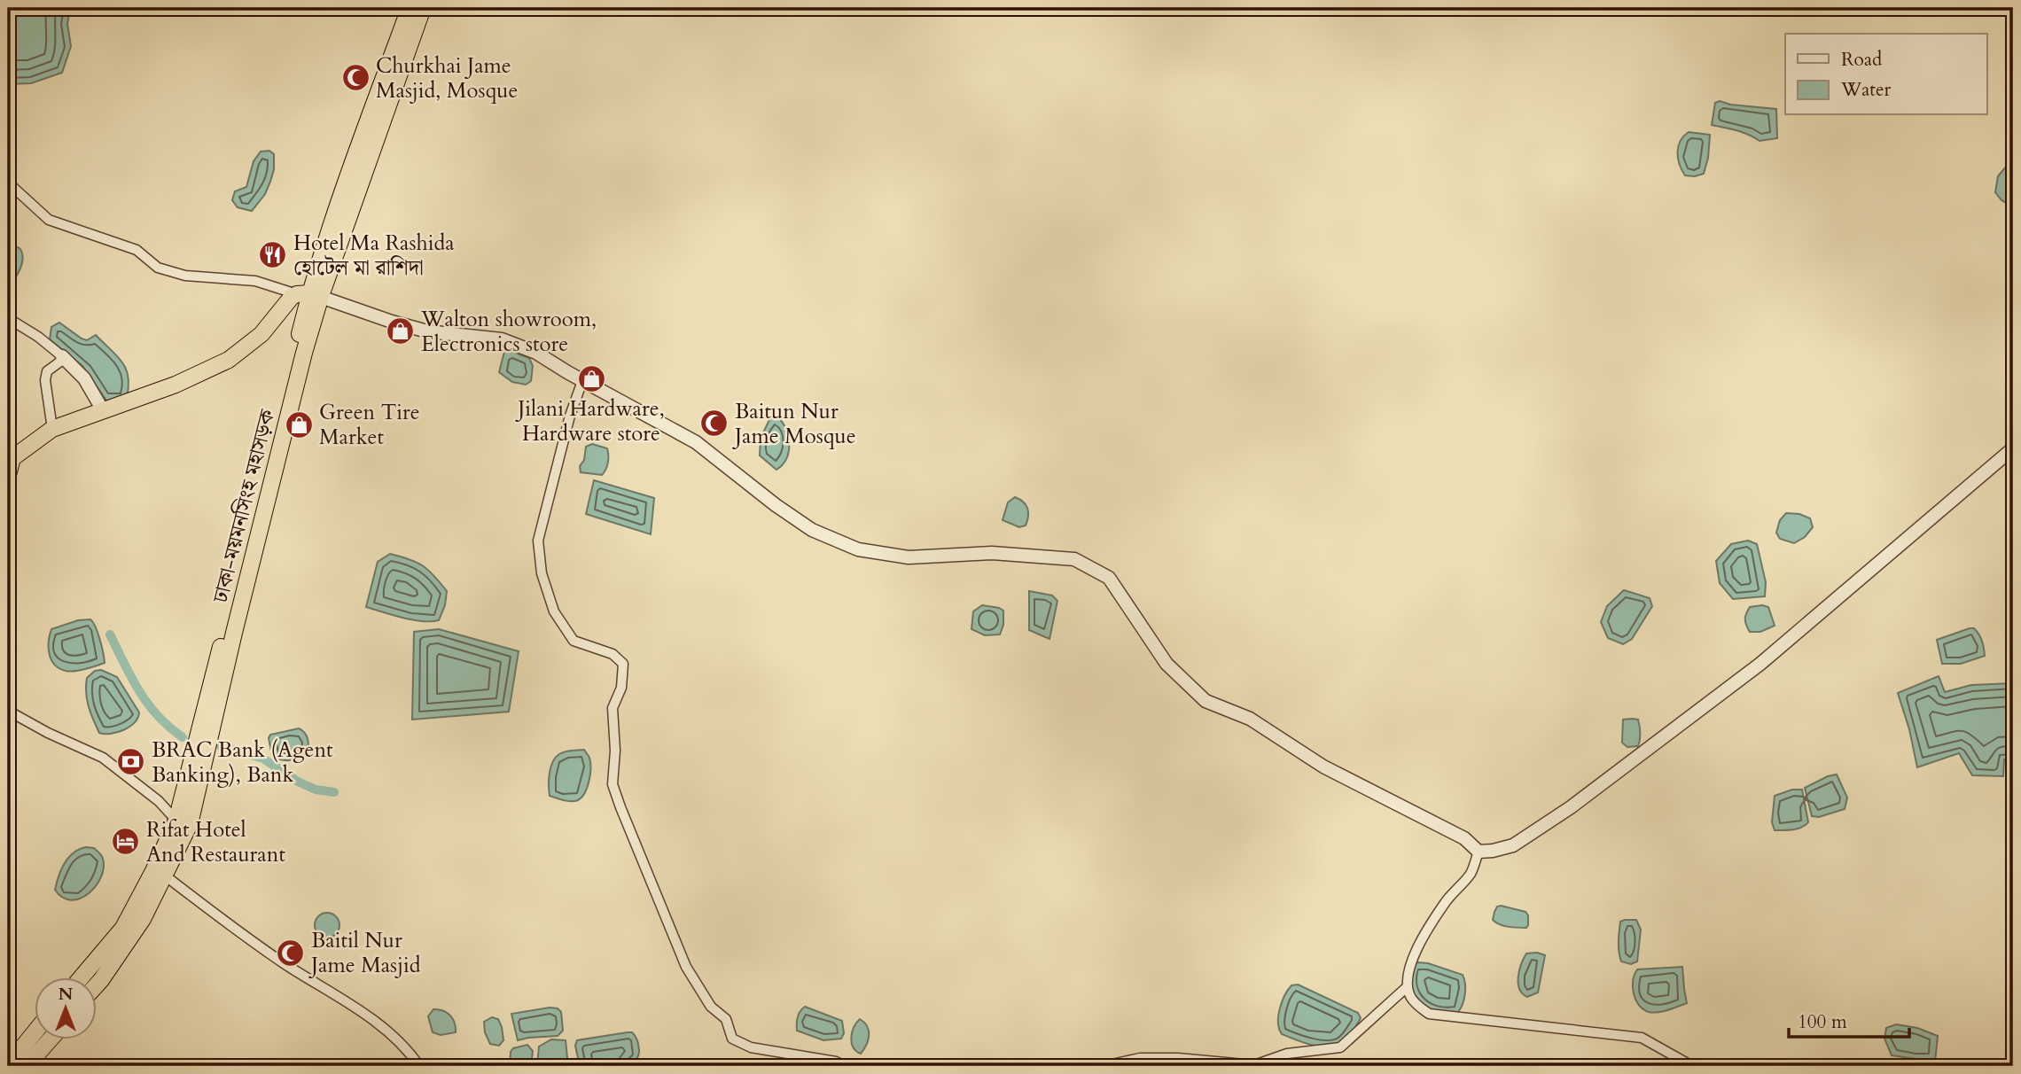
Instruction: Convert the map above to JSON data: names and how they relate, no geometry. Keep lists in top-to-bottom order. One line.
{"streets":{"highway":["ঢাকা-ময়মনসিংহ মহাসড়ক"]},"places":{"mosque":["Churkhai Jame Masjid, Mosque","Baitun Nur Jame Mosque","Baitil Nur Jame Masjid"],"restaurant":["Hotel Ma Rashida হোটেল মা রাশিদা"],"shop":["Walton showroom, Electronics store","Jilani Hardware, Hardware store","Green Tire Market"],"bank":["BRAC Bank (Agent Banking), Bank"],"hotel":["Rifat Hotel And Restaurant"]},"legend":["Road","Water"],"scale_bar":"100 m","north":"top"}
